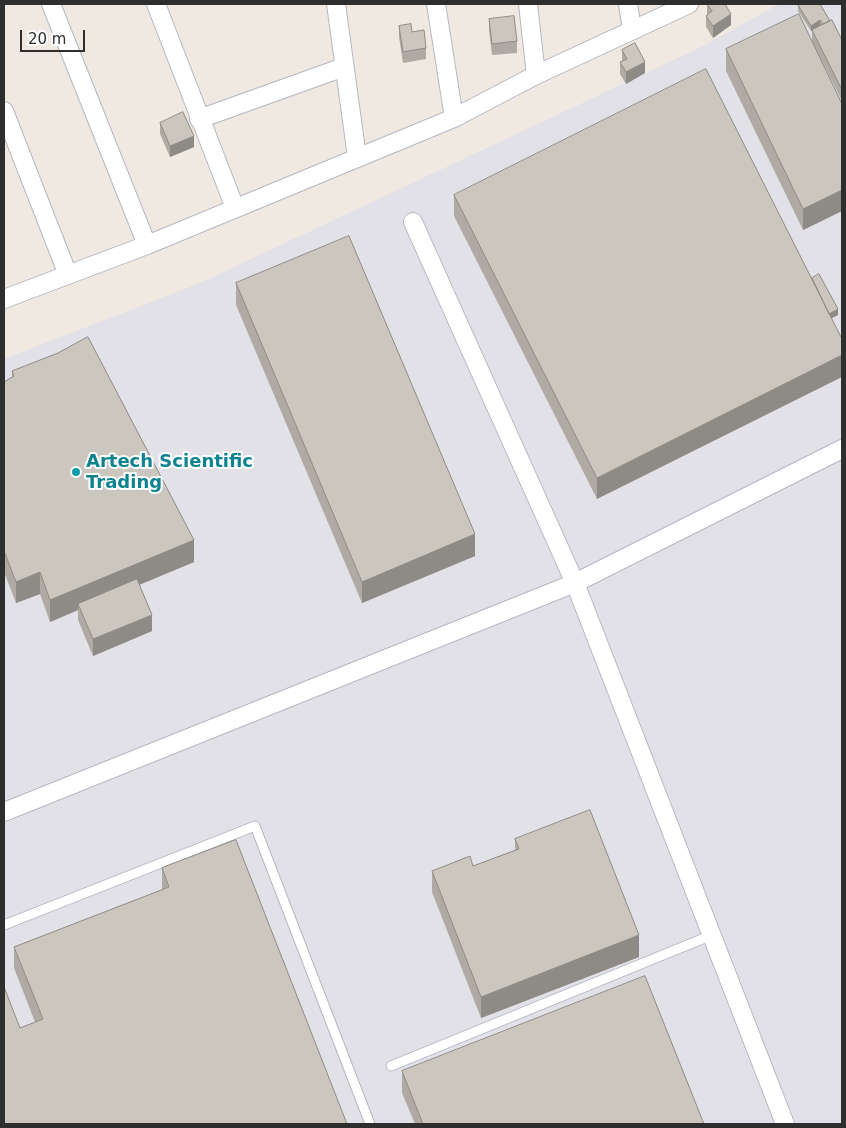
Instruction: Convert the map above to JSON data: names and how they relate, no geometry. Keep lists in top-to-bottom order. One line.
{"places":["Artech Scientific Trading"],"scale_bar":"20 m"}
